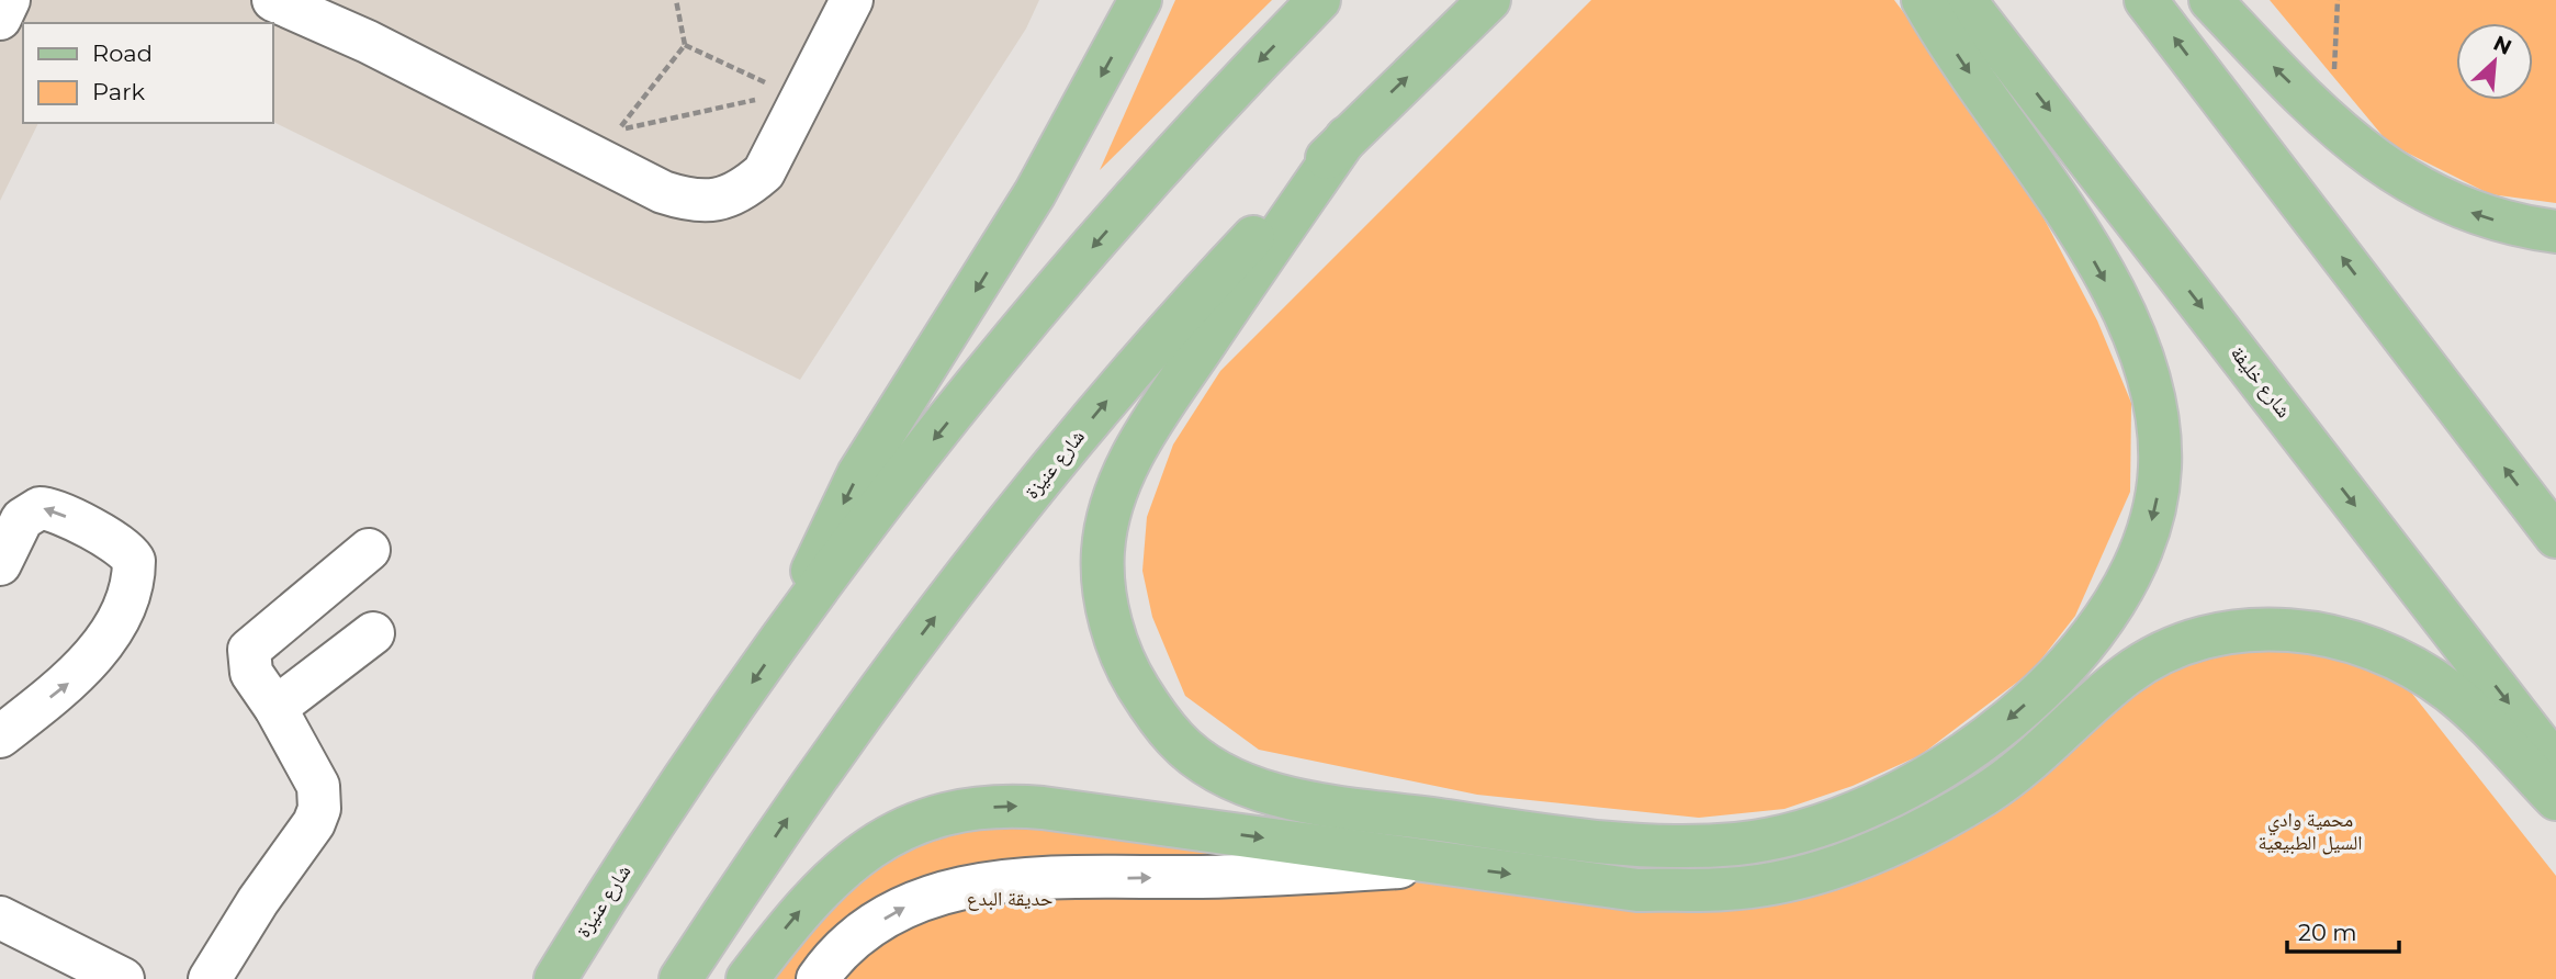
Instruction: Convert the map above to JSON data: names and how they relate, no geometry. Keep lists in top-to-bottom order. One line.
{"streets":{"main road":["شارع خليفة","شارع عنيزة"]},"parks":["محمية وادي السيل الطبيعية","حديقة البدع"],"legend":["Road","Park"],"scale_bar":"20 m","north":"top right"}
